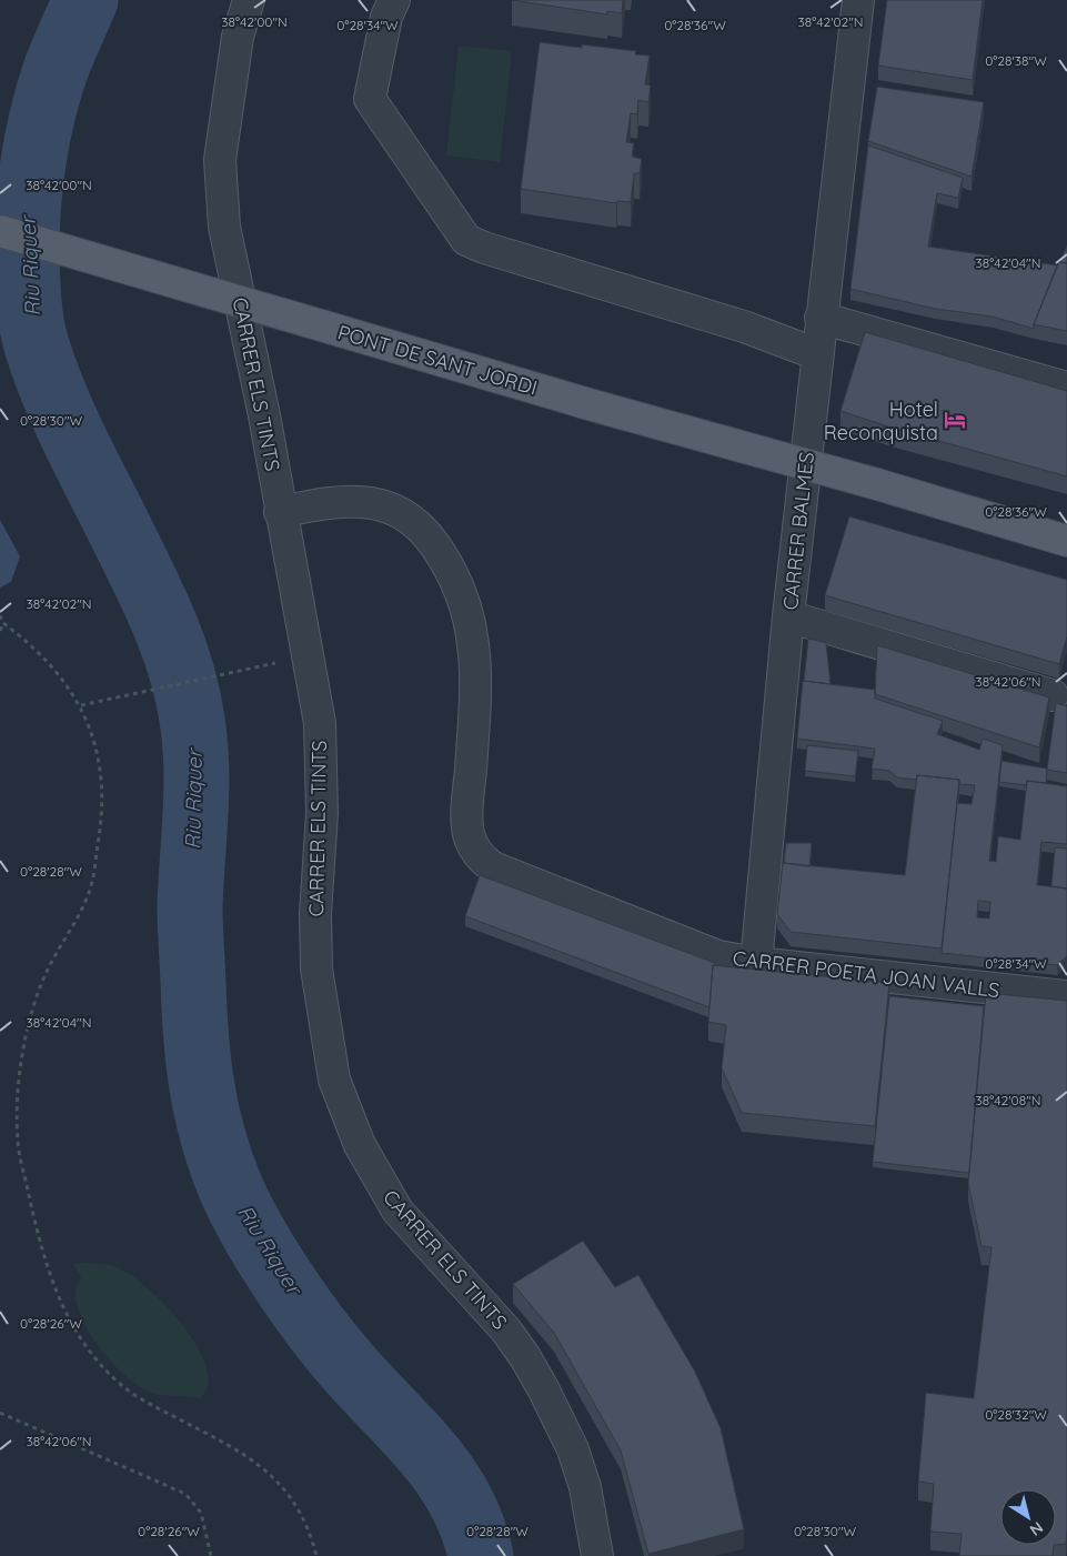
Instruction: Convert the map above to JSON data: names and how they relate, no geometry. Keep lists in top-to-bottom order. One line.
{"streets":{"main road":["PONT DE SANT JORDI"],"street":["CARRER ELS TINTS","CARRER BALMES","CARRER POETA JOAN VALLS"]},"crossings":[["CARRER ELS TINTS","CARRER POETA JOAN VALLS"],["CARRER BALMES","CARRER POETA JOAN VALLS"]],"water":["Riu Riquer"],"places":{"hotel":["Hotel Reconquista"]},"north":"bottom right","coordinates":["38°42'00\"N","38°42'02\"N","0°28'34\"W","0°28'36\"W","0°28'38\"W","38°42'04\"N","0°28'30\"W","38°42'06\"N","0°28'28\"W","38°42'08\"N","0°28'26\"W","0°28'32\"W"]}
